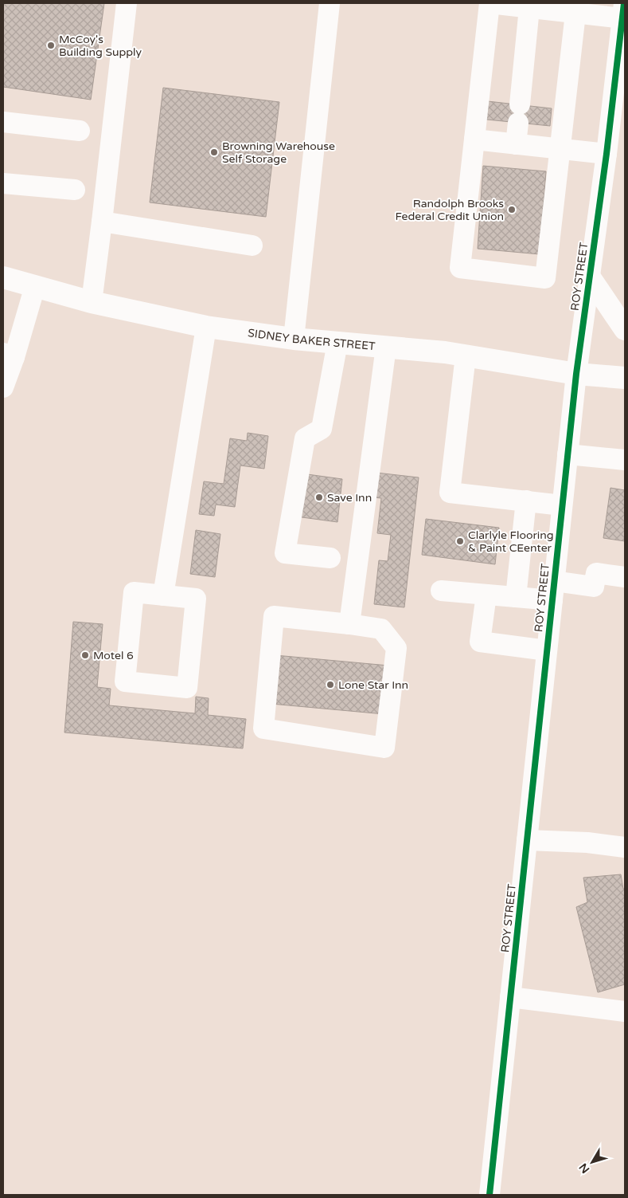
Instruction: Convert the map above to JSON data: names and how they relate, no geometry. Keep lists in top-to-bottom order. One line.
{"streets":{"main road":["SIDNEY BAKER STREET"],"street":["ROY STREET"]},"crossings":[["ROY STREET","SIDNEY BAKER STREET"]],"places":["McCoy's Building Supply","Browning Warehouse Self Storage","Randolph Brooks Federal Credit Union","Save Inn","Clarlyle Flooring & Paint CEenter","Motel 6","Lone Star Inn"],"north":"bottom left"}
